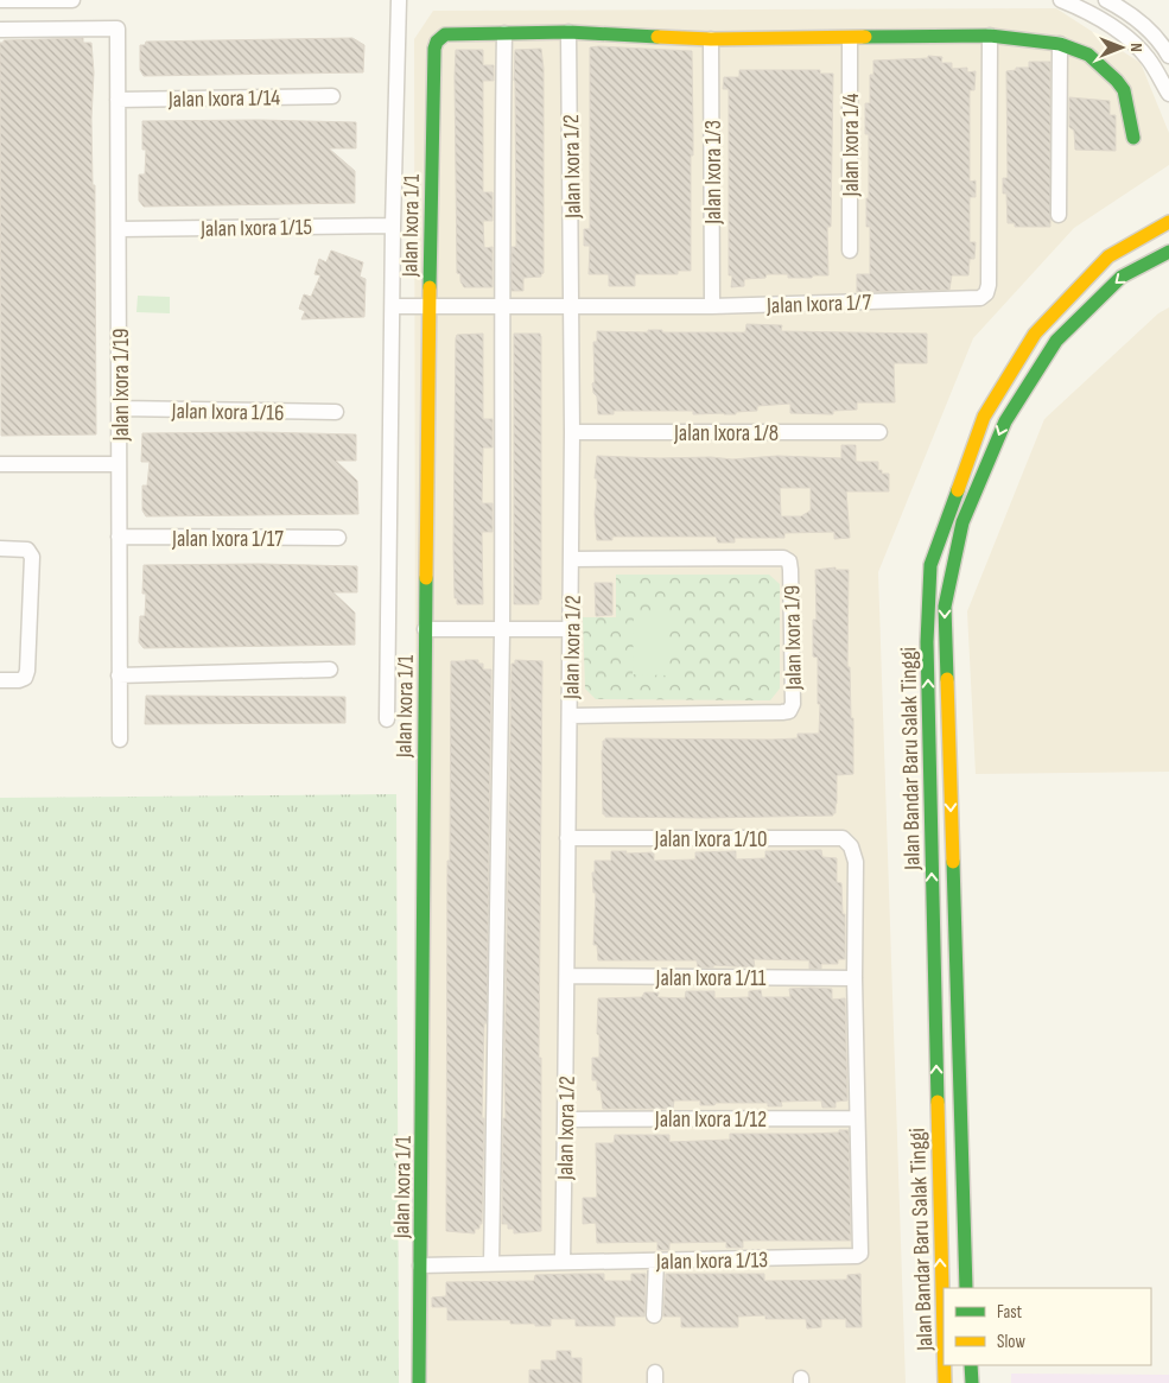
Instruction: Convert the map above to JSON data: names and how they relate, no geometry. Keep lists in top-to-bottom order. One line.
{"streets":{"main road":["Jalan Ixora 1/1","Jalan Bandar Baru Salak Tinggi"],"street":["Jalan Ixora 1/14","Jalan Ixora 1/4","Jalan Ixora 1/2","Jalan Ixora 1/3","Jalan Ixora 1/15","Jalan Ixora 1/7","Jalan Ixora 1/19","Jalan Ixora 1/16","Jalan Ixora 1/8","Jalan Ixora 1/17","Jalan Ixora 1/9","Jalan Ixora 1/10","Jalan Ixora 1/11","Jalan Ixora 1/12","Jalan Ixora 1/13"]},"crossings":[["Jalan Ixora 1/14","Jalan Ixora 1/19"],["Jalan Ixora 1/2","Jalan Ixora 1/7"],["Jalan Ixora 1/2","Jalan Ixora 1/8"],["Jalan Ixora 1/2","Jalan Ixora 1/9"],["Jalan Ixora 1/2","Jalan Ixora 1/10"],["Jalan Ixora 1/2","Jalan Ixora 1/11"],["Jalan Ixora 1/2","Jalan Ixora 1/12"],["Jalan Ixora 1/2","Jalan Ixora 1/13"],["Jalan Ixora 1/3","Jalan Ixora 1/7"],["Jalan Ixora 1/1","Jalan Ixora 1/7"],["Jalan Ixora 1/1","Jalan Ixora 1/13"],["Jalan Ixora 1/15","Jalan Ixora 1/19"],["Jalan Ixora 1/19","Jalan Ixora 1/16"],["Jalan Ixora 1/19","Jalan Ixora 1/17"],["Jalan Ixora 1/10","Jalan Ixora 1/11"],["Jalan Ixora 1/12","Jalan Ixora 1/13"]],"legend":["Fast","Slow"],"north":"right"}
